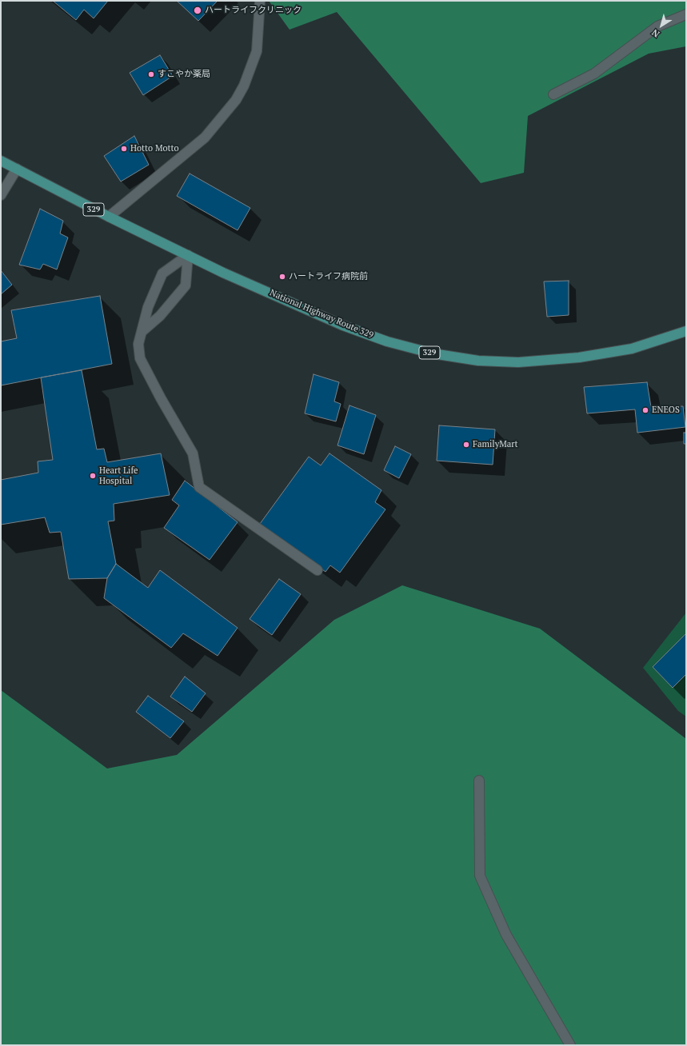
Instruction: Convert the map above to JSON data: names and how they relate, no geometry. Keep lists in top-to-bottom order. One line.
{"streets":{"highway":["329","National Highway Route 329"]},"places":["ハートライフクリニック","すこやか薬局","Hotto Motto","ハートライフ病院前","ENEOS","FamilyMart","Heart Life Hospital"],"north":"bottom left"}
